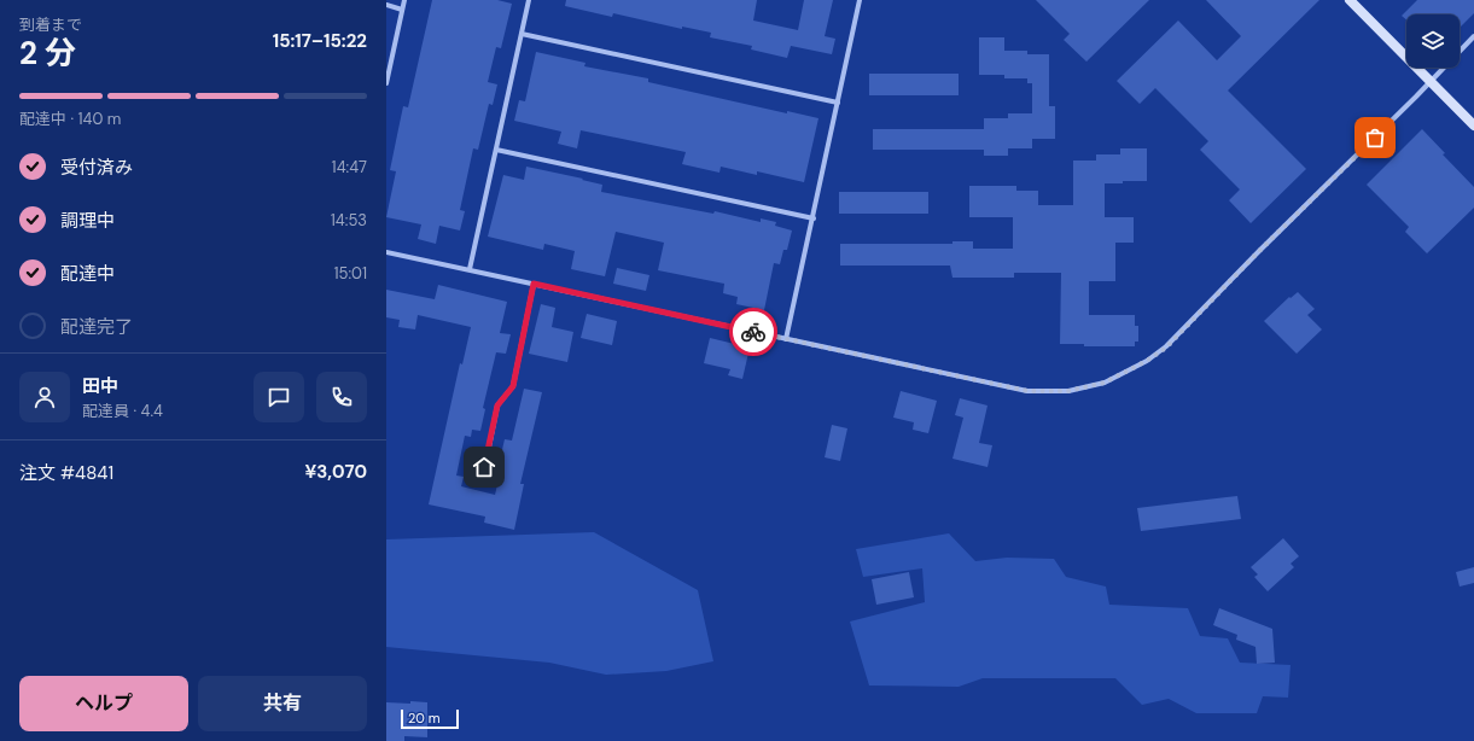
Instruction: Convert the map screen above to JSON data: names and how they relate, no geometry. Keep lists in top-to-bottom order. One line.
{"scale_bar":"20 m","page":{"heading":["2 分","到着まで","15:17–15:22"],"panel":["田中","配達員 · 4.4","注文 #4841","¥3,070"],"bar":"配達中 · 140 m","list":[["受付済み","14:47"],["調理中","14:53"],["配達中","15:01"],"配達完了"],"buttons":["ヘルプ","共有"],"scale":"20 m"}}
